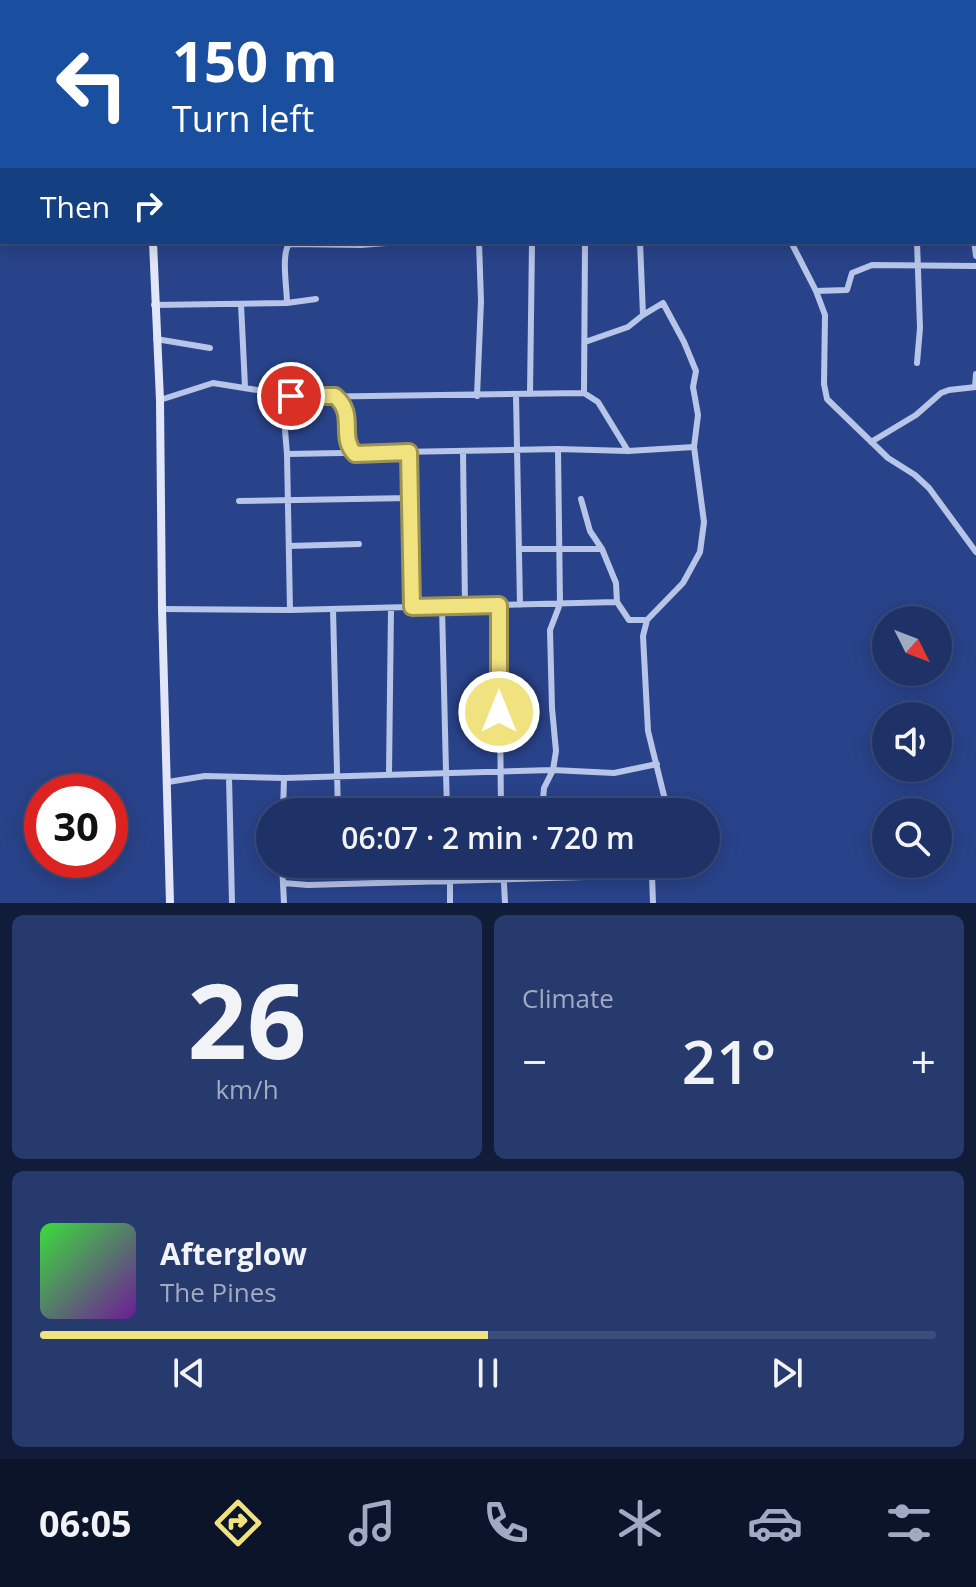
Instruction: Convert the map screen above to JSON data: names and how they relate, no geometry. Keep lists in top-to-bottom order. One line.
{"north":"bottom right","page":{"turn":["150 m","Turn left"],"then":"Then","limit":"30","trip":"06:07 · 2 min · 720 m","tile":[["26","km/h"],"Climate"],"heat":["−","21°","+"],"song":["Afterglow","The Pines"],"tabs":"06:05"}}
